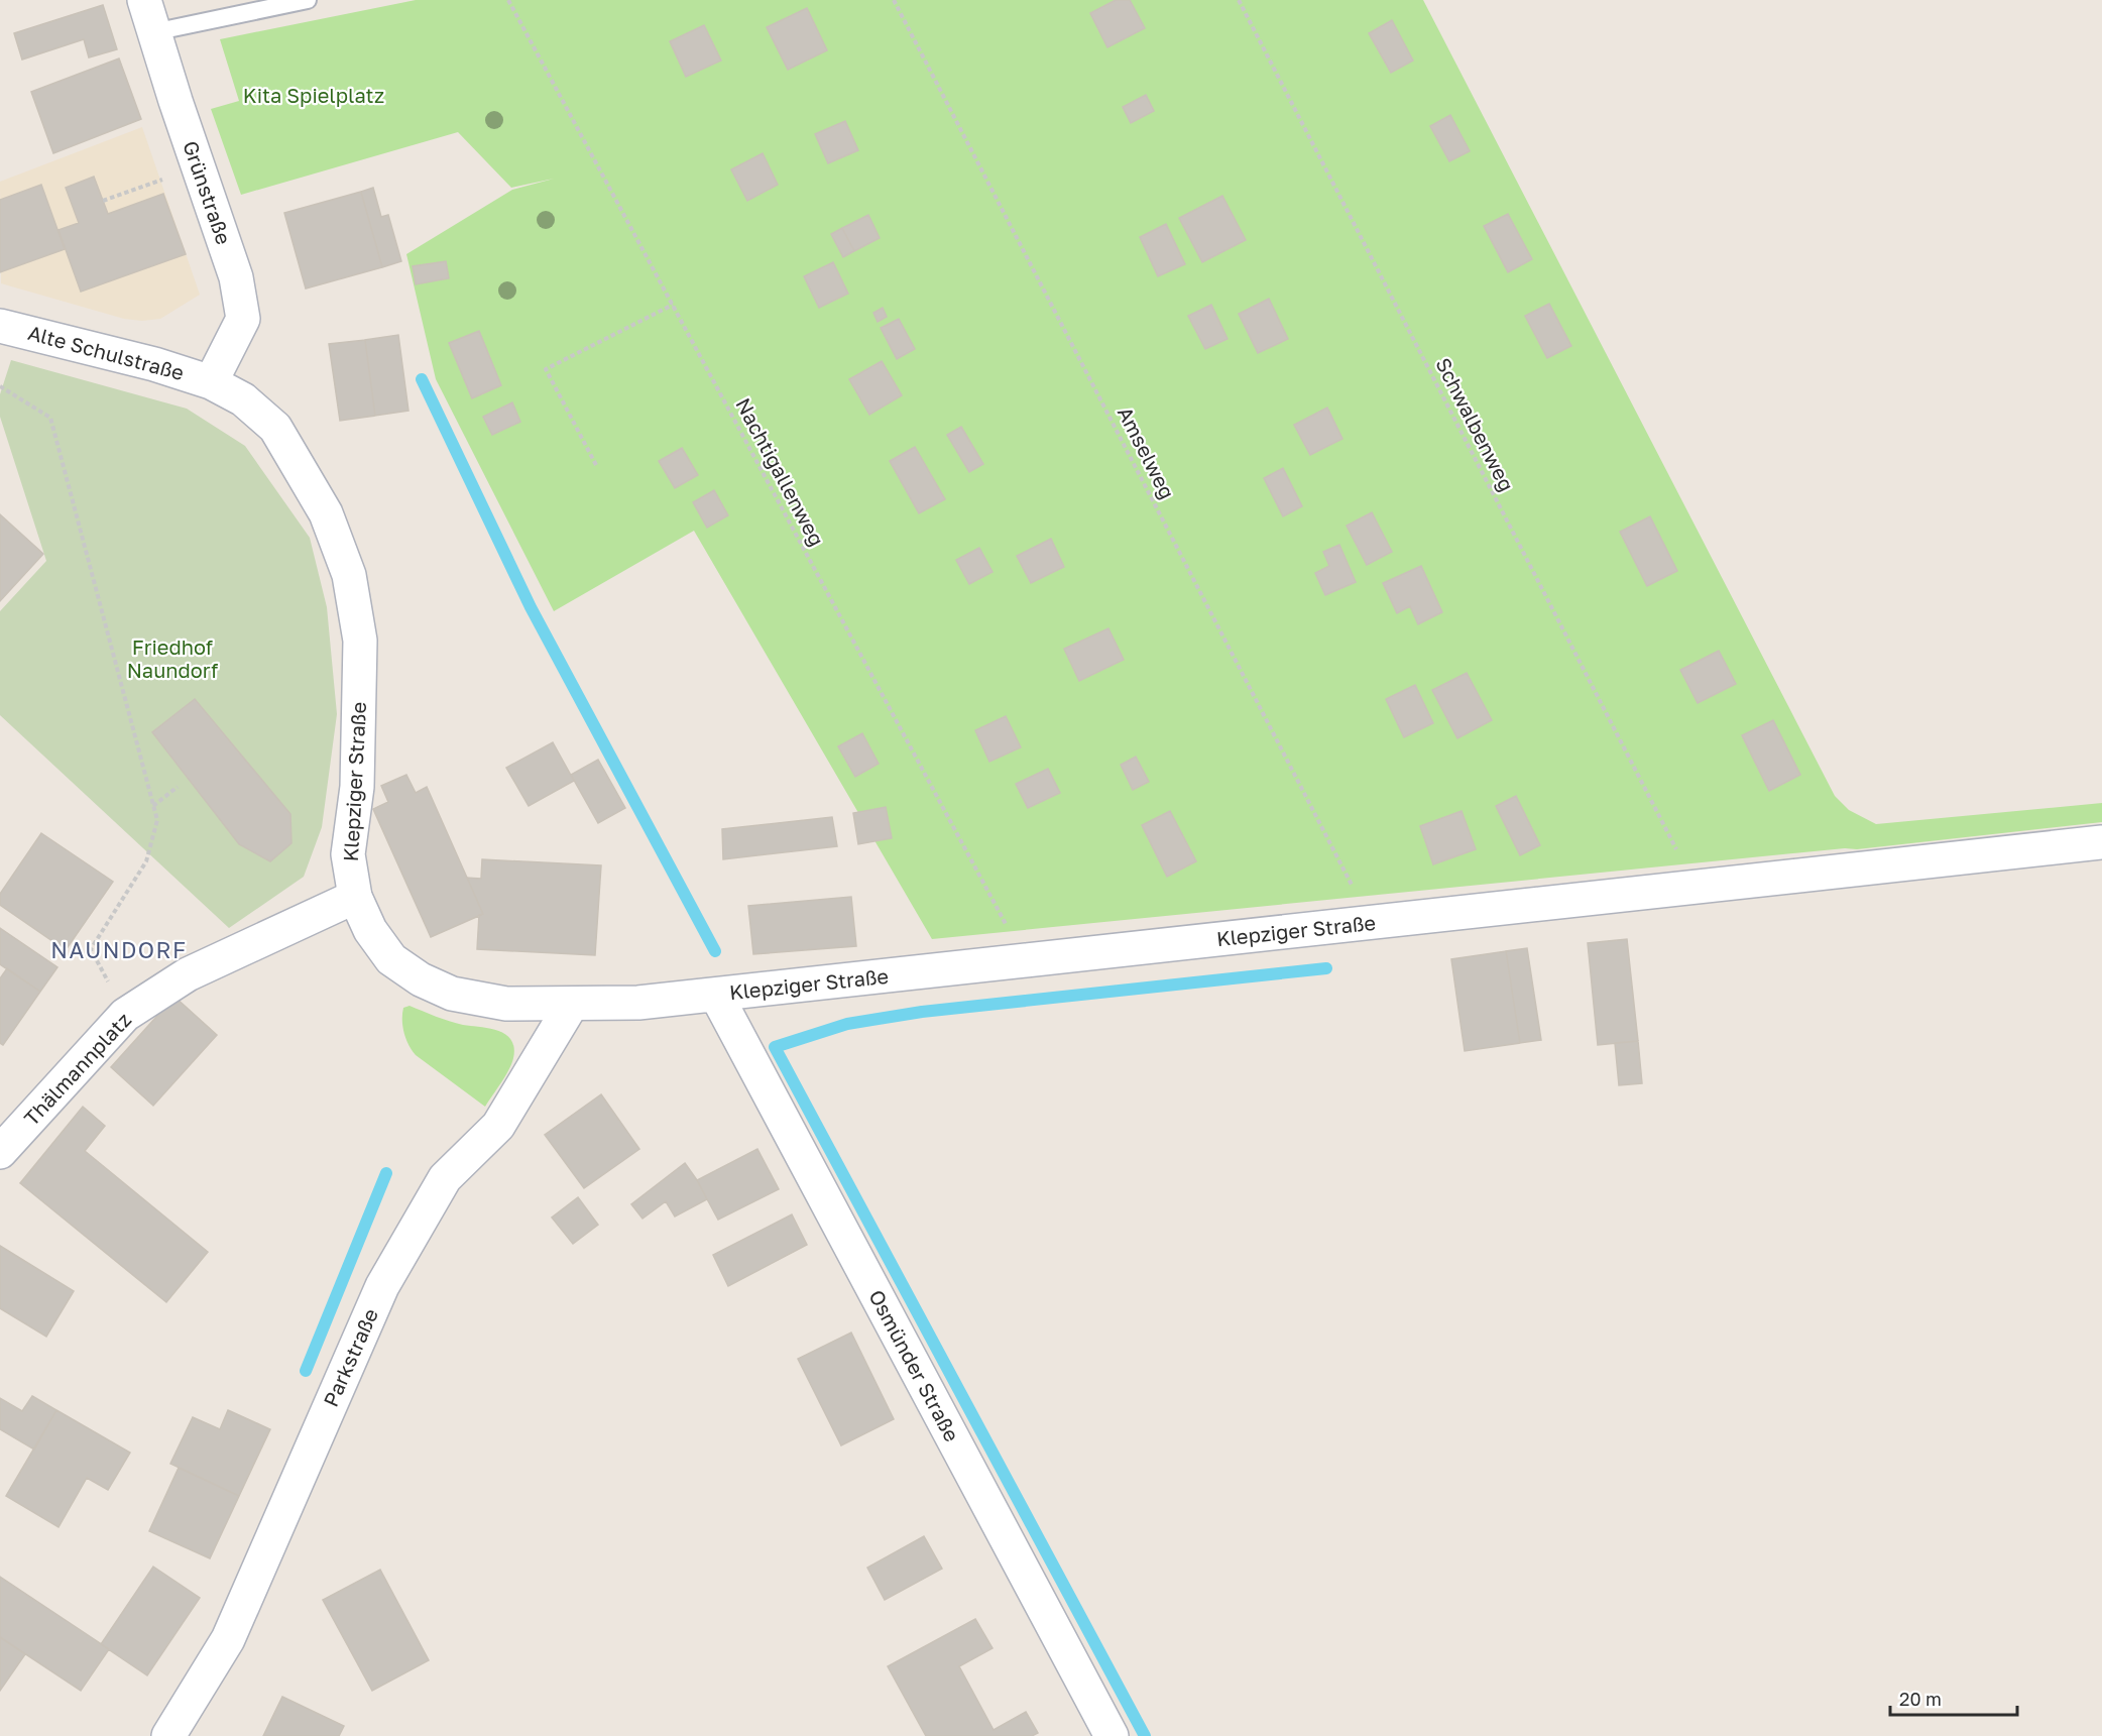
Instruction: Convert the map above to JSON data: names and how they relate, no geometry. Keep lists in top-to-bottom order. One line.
{"streets":{"street":["Grünstraße","Alte Schulstraße","Klepziger Straße","Thälmannplatz","Parkstraße","Osmünder Straße"],"path":["Schwalbenweg","Amselweg","Nachtigallenweg"]},"crossings":[["Grünstraße","Alte Schulstraße"],["Grünstraße","Klepziger Straße"],["Alte Schulstraße","Klepziger Straße"],["Amselweg","Klepziger Straße"],["Nachtigallenweg","Klepziger Straße"],["Klepziger Straße","Thälmannplatz"],["Klepziger Straße","Parkstraße"],["Klepziger Straße","Osmünder Straße"]],"districts":["NAUNDORF"],"parks":["Kita Spielplatz","Friedhof Naundorf"],"scale_bar":"20 m"}
